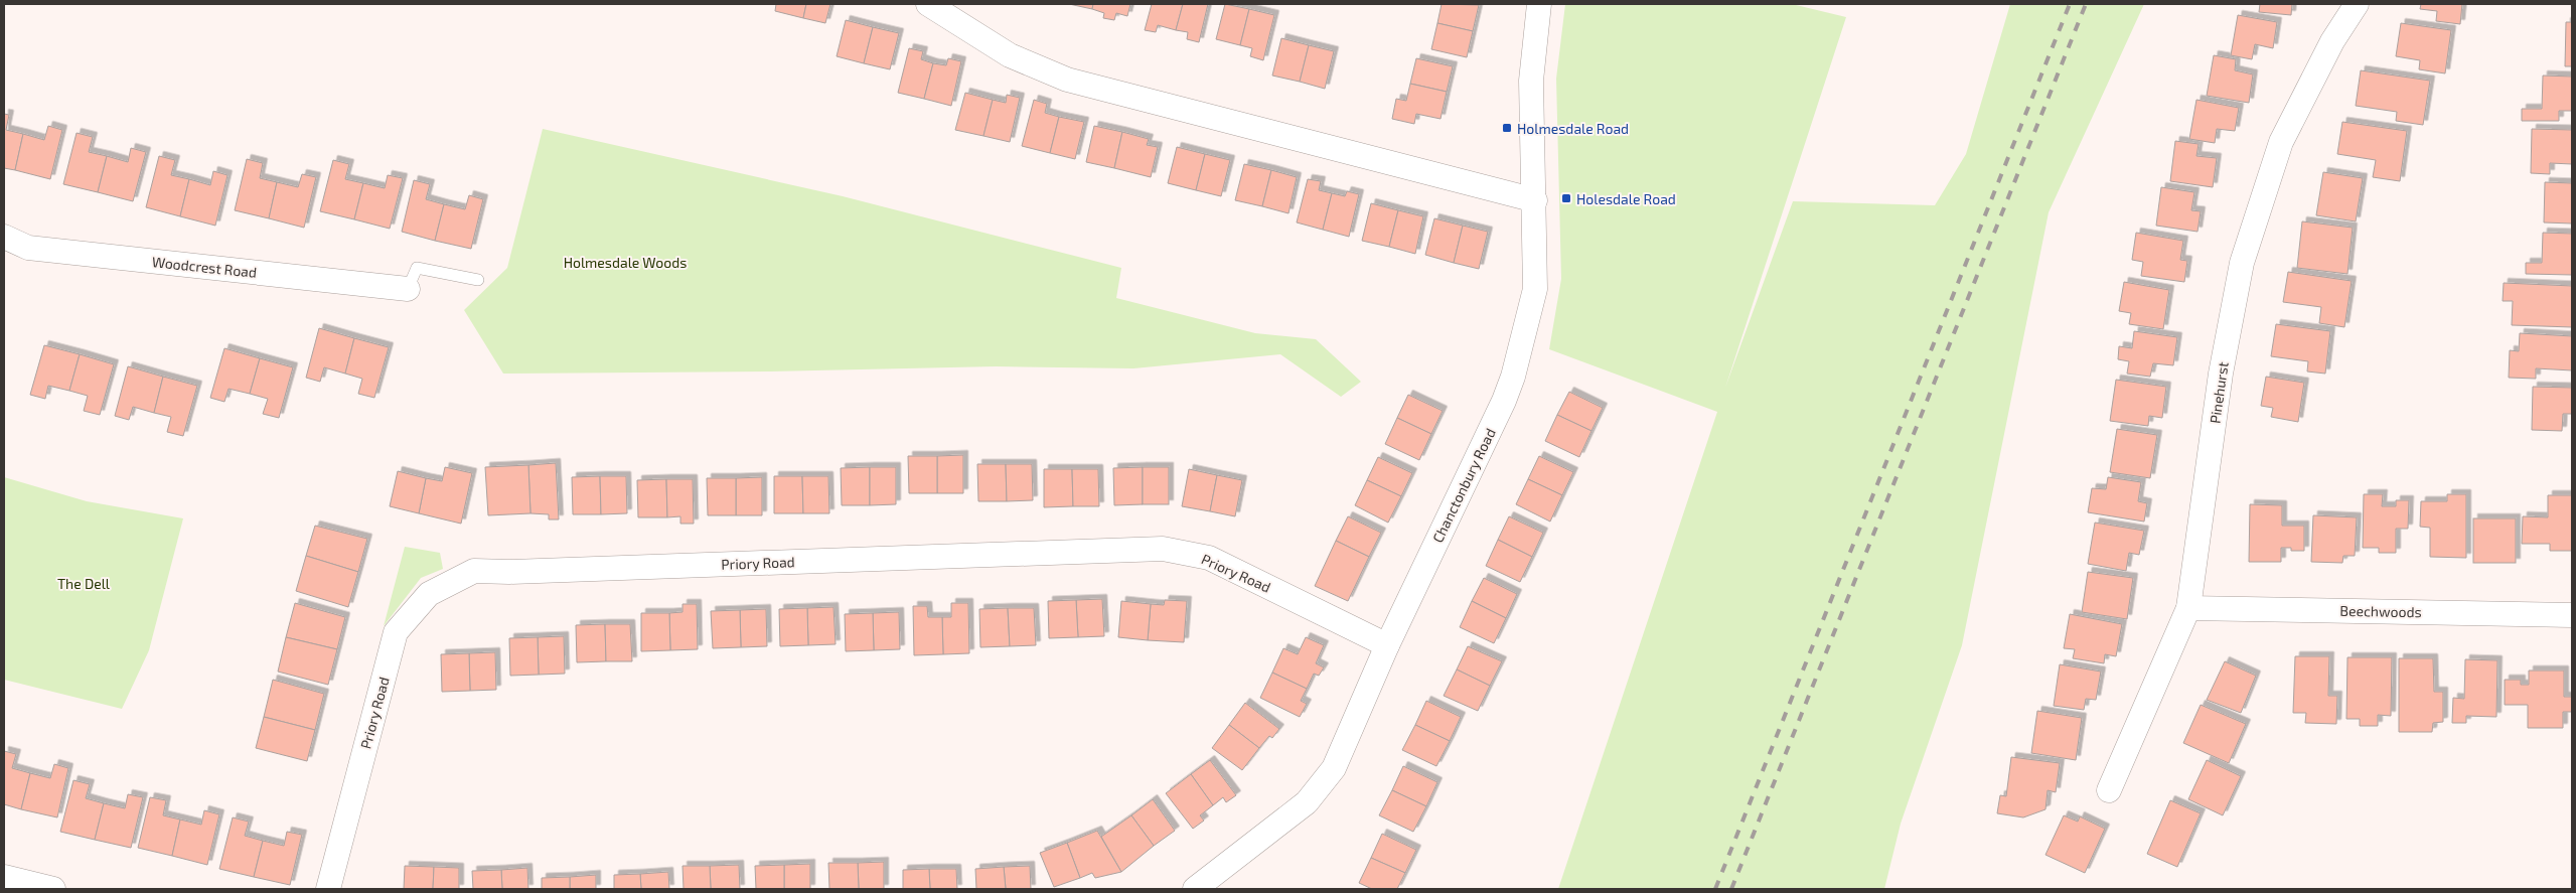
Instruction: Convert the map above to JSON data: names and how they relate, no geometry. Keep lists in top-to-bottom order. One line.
{"streets":{"street":["Woodcrest Road","Pinehurst","Chanctonbury Road","Priory Road","Beechwoods"]},"crossings":[["Pinehurst","Beechwoods"],["Chanctonbury Road","Priory Road"]],"parks":["Holmesdale Woods","The Dell"],"places":{"transit":["Holmesdale Road","Holesdale Road"]}}
